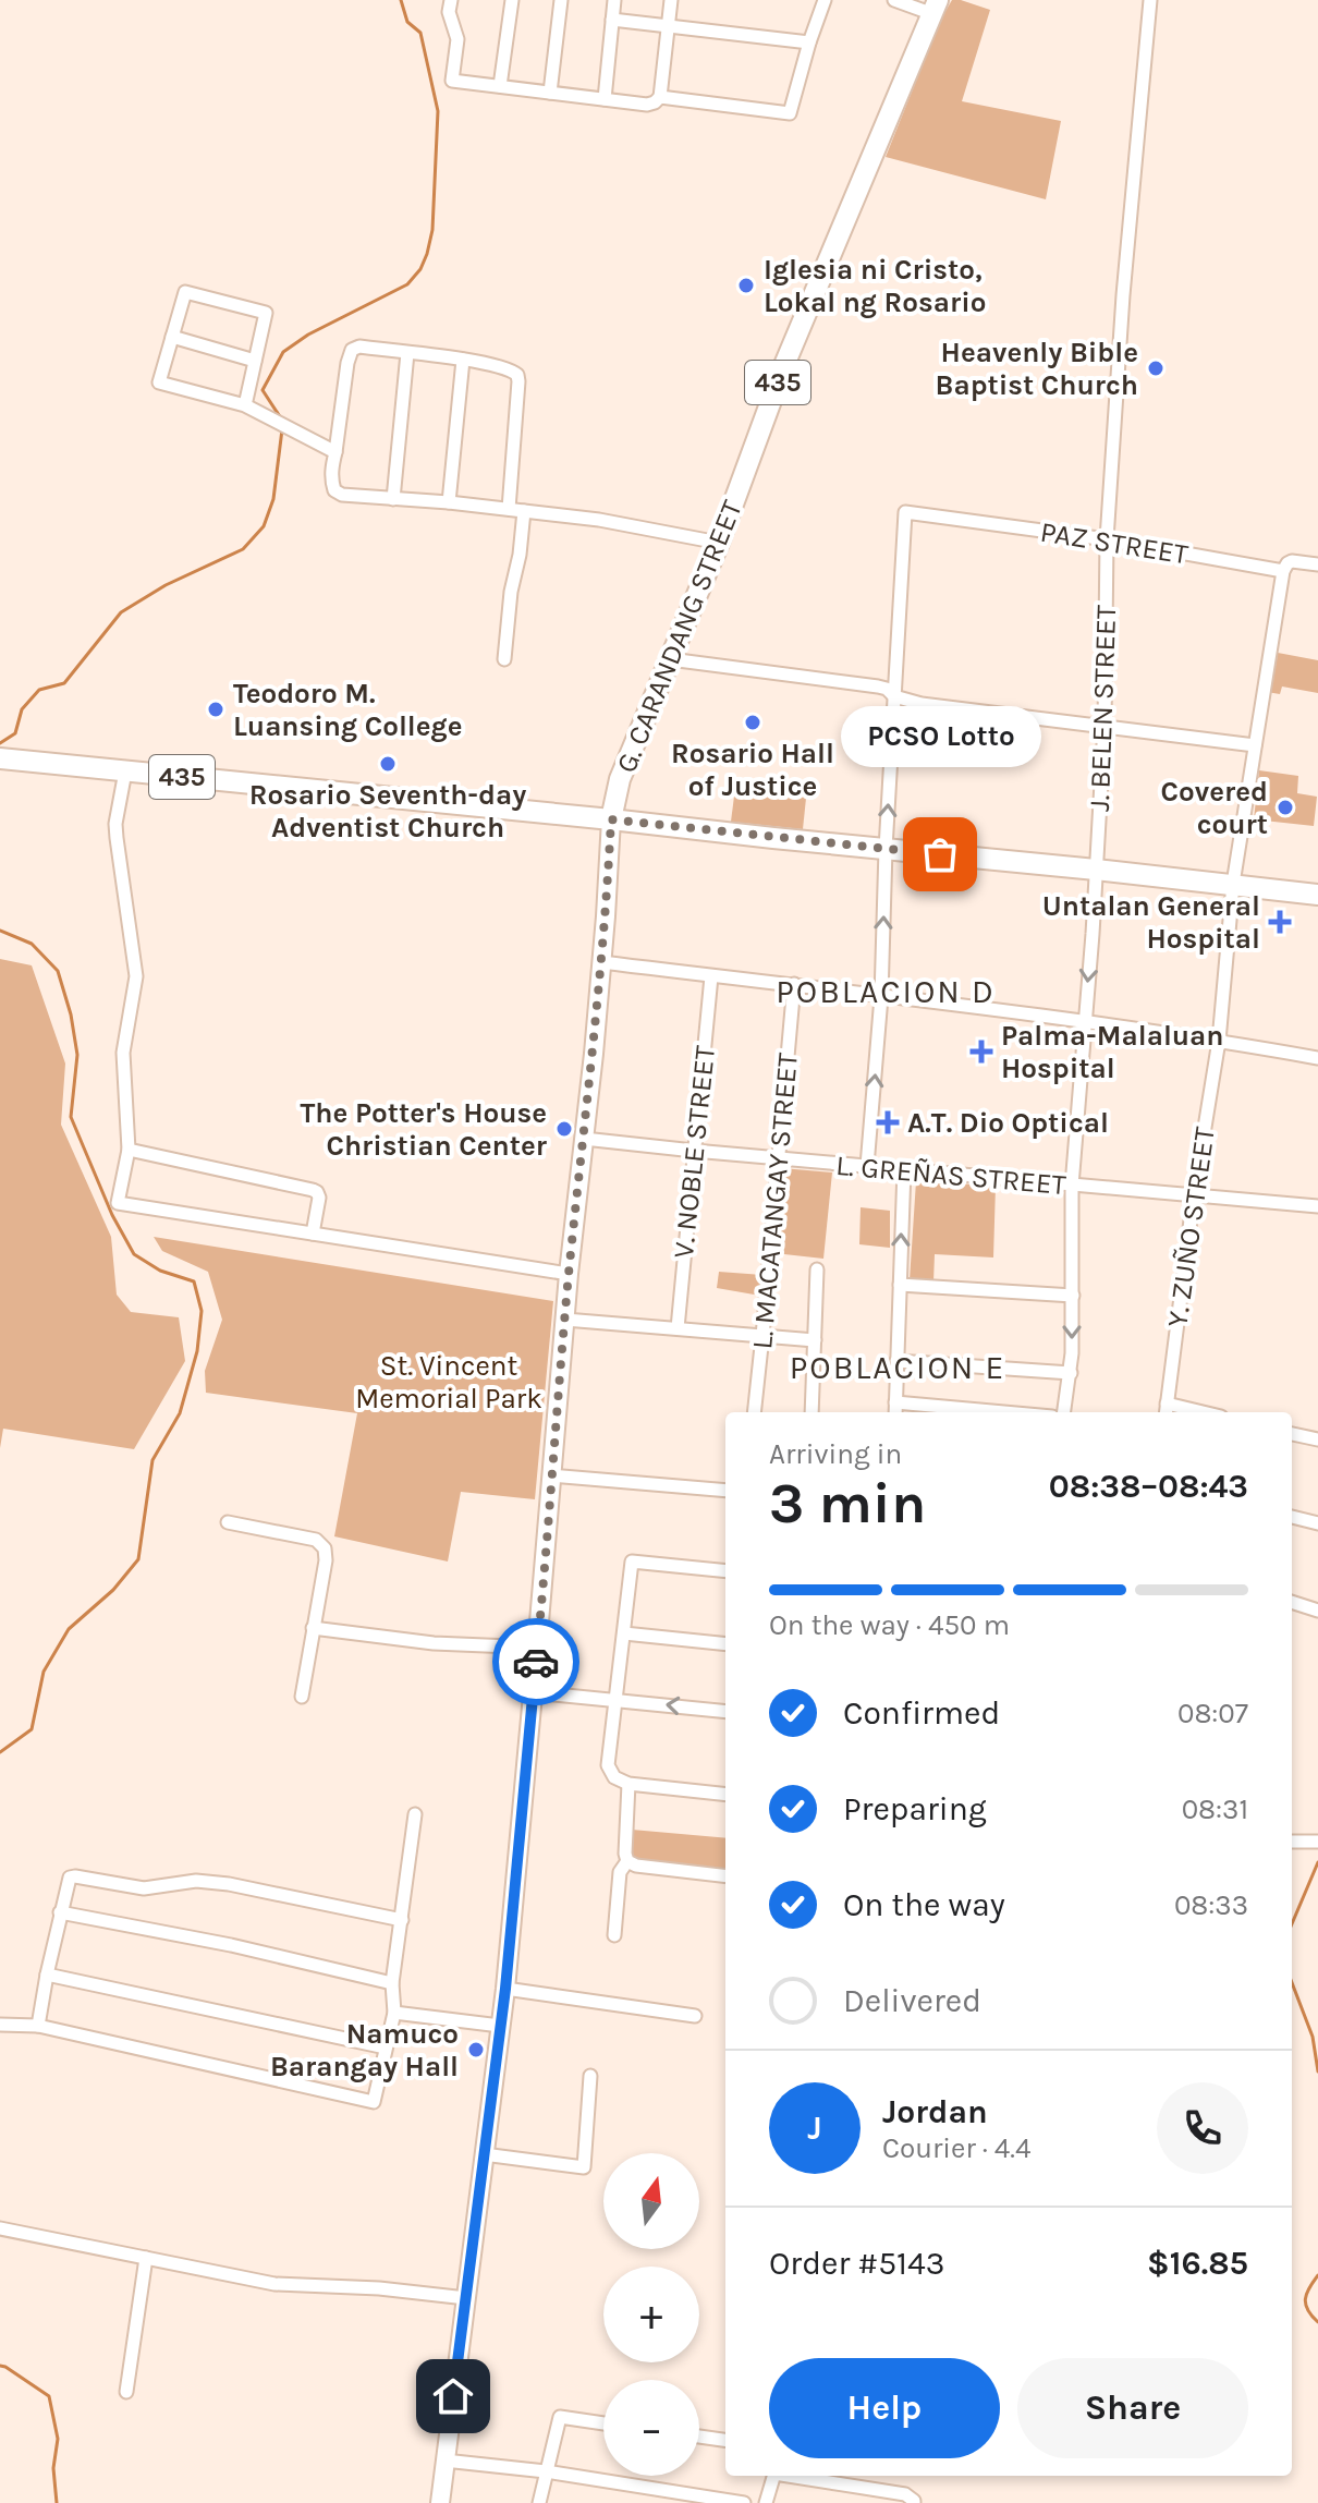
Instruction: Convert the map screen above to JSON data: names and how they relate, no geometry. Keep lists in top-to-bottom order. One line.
{"streets":{"main road":["435","G. CARANDANG STREET"],"street":["PAZ STREET","J. BELEN STREET","V. NOBLE STREET","L. GREÑAS STREET","L. MACATANGAY STREET","Y. ZUÑO STREET"]},"crossings":[["435","G. CARANDANG STREET"],["PAZ STREET","J. BELEN STREET"],["PAZ STREET","Y. ZUÑO STREET"],["G. CARANDANG STREET","L. GREÑAS STREET"],["J. BELEN STREET","L. GREÑAS STREET"],["V. NOBLE STREET","L. GREÑAS STREET"],["L. GREÑAS STREET","L. MACATANGAY STREET"],["L. GREÑAS STREET","Y. ZUÑO STREET"]],"districts":["POBLACION D","POBLACION E"],"parks":["St. Vincent Memorial Park"],"places":{"other":["Iglesia ni Cristo, Lokal ng Rosario","Heavenly Bible Baptist Church","Teodoro M. Luansing College","Rosario Hall of Justice","Rosario Seventh-day Adventist Church","Covered court","PCSO Lotto","The Potter's House Christian Center","Namuco Barangay Hall"],"health":["Untalan General Hospital","Palma-Malaluan Hospital","A.T. Dio Optical"]},"north":"top","page":{"bubble":"PCSO Lotto","heading":["3 min","Arriving in","08:38–08:43"],"panel":["Jordan","Courier · 4.4","Order #5143","$16.85"],"bar":"On the way · 450 m","list":[["Confirmed","08:07"],["Preparing","08:31"],["On the way","08:33"],"Delivered"],"round":"J","map_buttons":["+","−"],"buttons":["Help","Share"]}}
